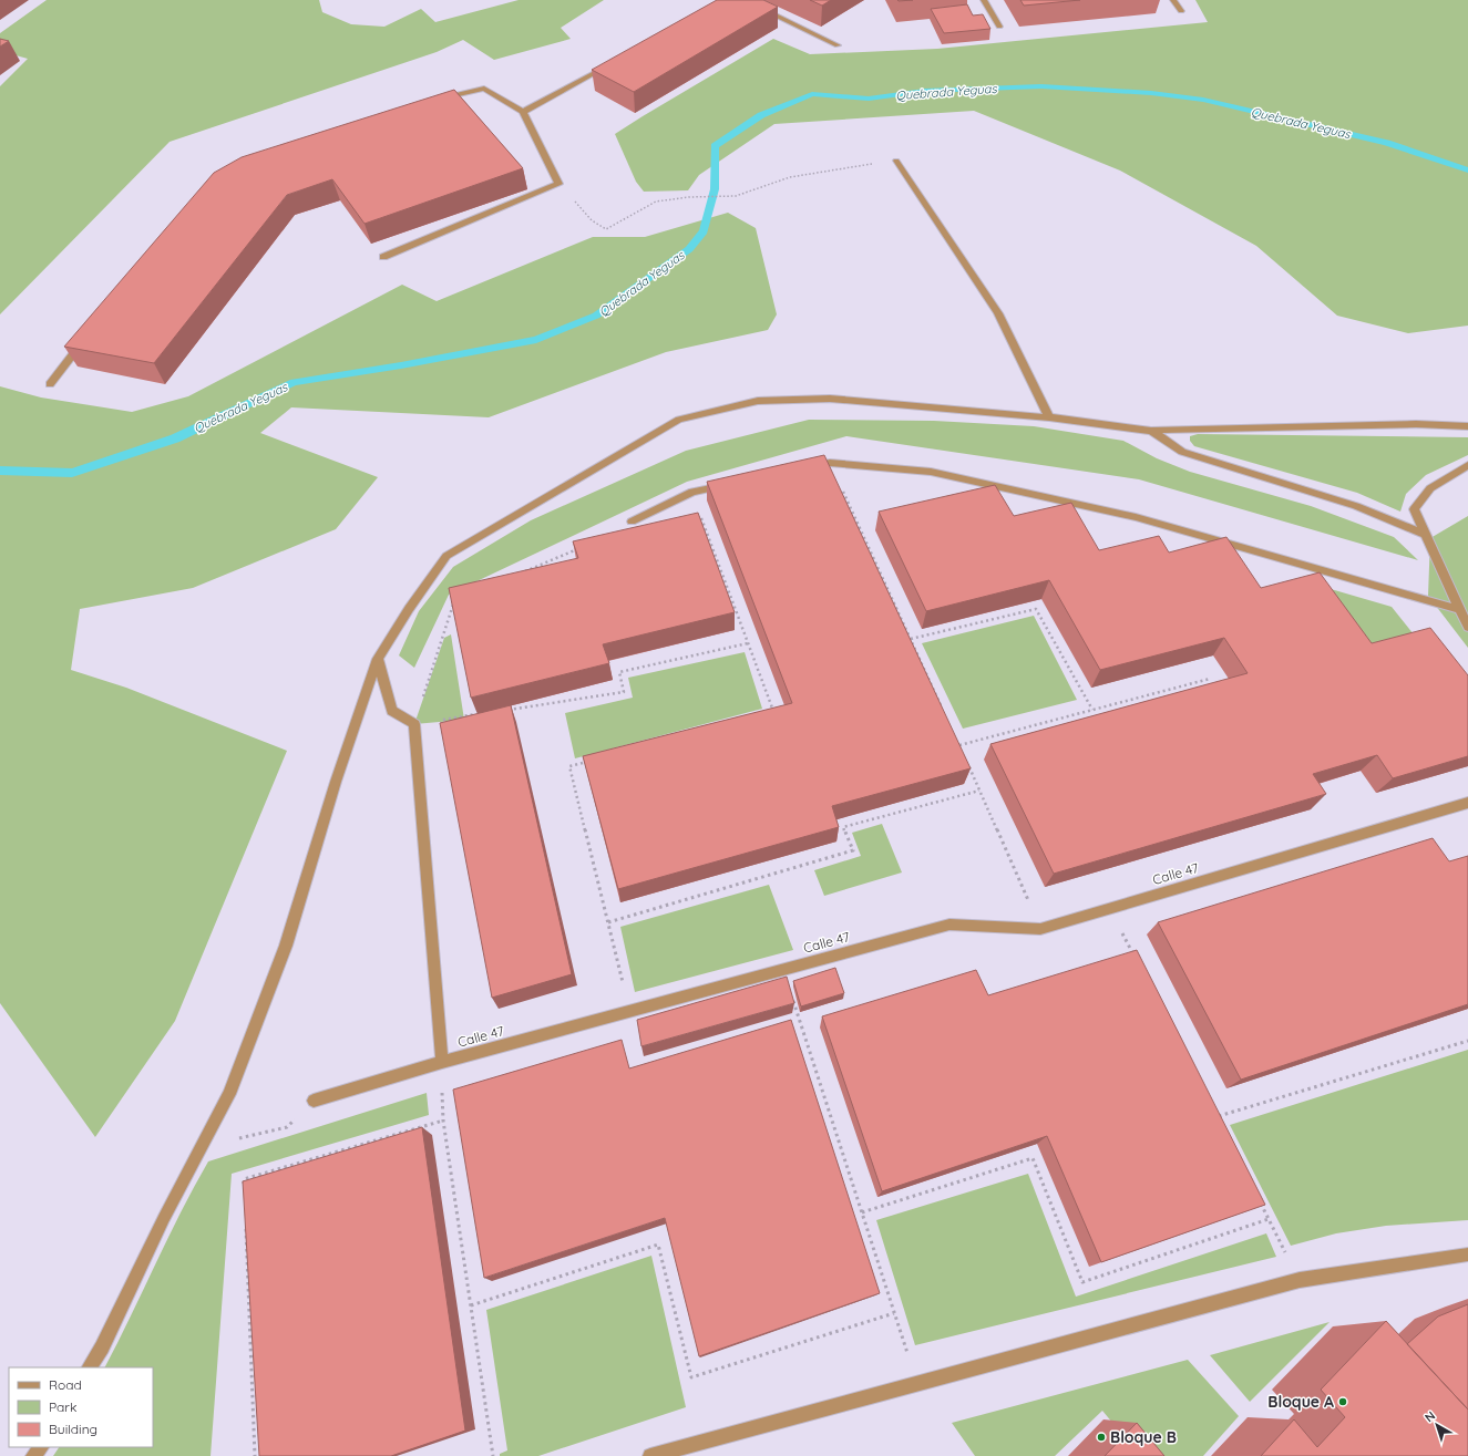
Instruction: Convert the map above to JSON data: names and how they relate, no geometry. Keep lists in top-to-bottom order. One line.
{"streets":{"street":["Calle 47"]},"water":["Quebrada Yeguas"],"places":["Bloque A","Bloque B"],"legend":["Road","Park","Building"],"north":"top left"}
